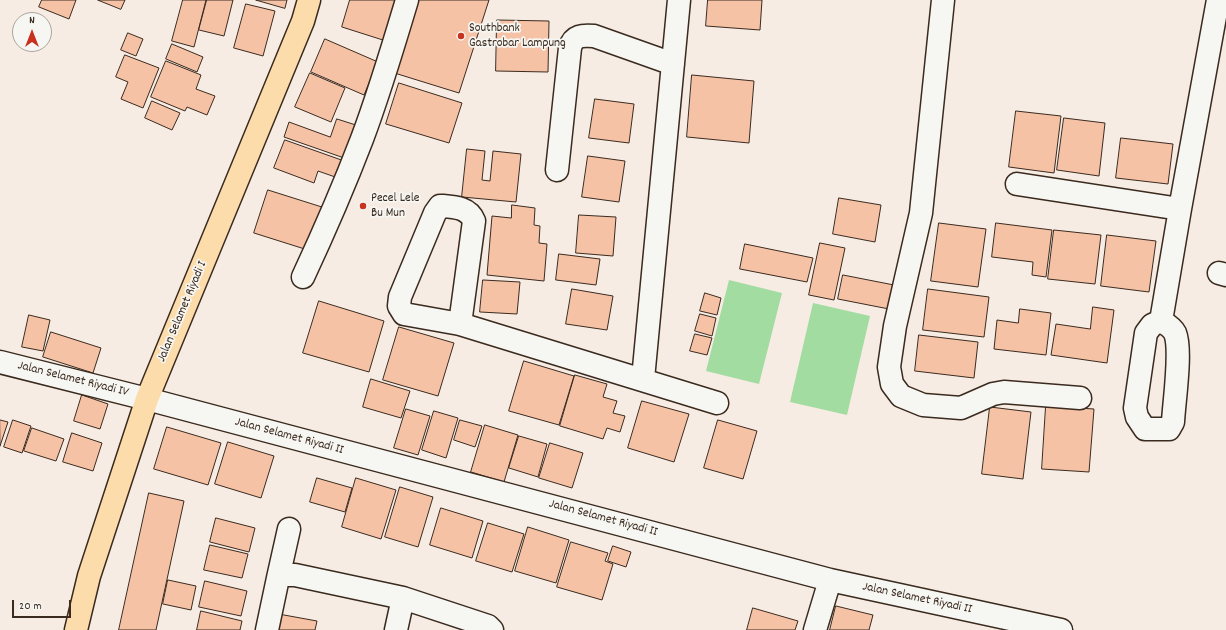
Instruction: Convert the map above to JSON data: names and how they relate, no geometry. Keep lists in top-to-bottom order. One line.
{"streets":{"main road":["Jalan Selamet Riyadi I"],"street":["Jalan Selamet Riyadi IV","Jalan Selamet Riyadi II"]},"crossings":[["Jalan Selamet Riyadi I","Jalan Selamet Riyadi IV"],["Jalan Selamet Riyadi I","Jalan Selamet Riyadi II"],["Jalan Selamet Riyadi IV","Jalan Selamet Riyadi II"]],"places":["Southbank Gastrobar Lampung","Pecel Lele Bu Mun"],"scale_bar":"20 m","north":"top"}
